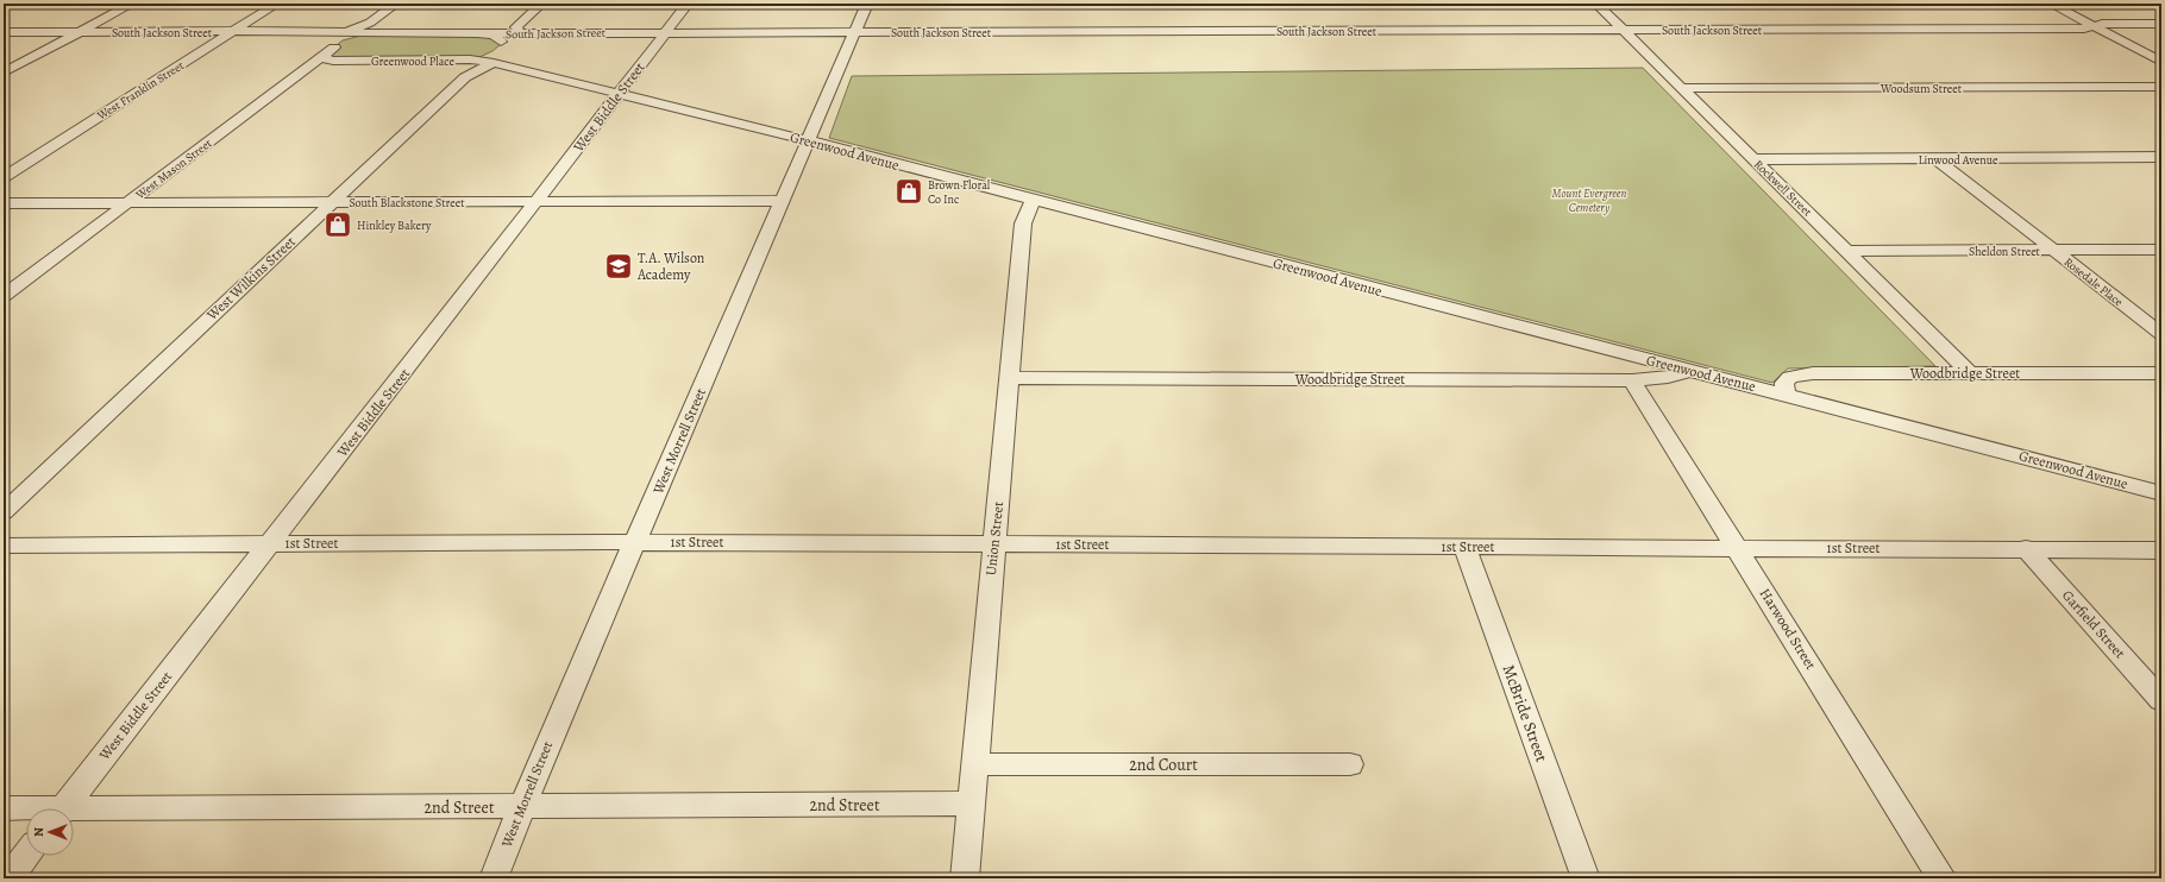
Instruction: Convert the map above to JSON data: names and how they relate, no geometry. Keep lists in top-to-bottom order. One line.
{"streets":{"street":["South Jackson Street","Greenwood Place","Woodsum Street","West Franklin Street","West Biddle Street","Greenwood Avenue","Linwood Avenue","West Mason Street","Rockwell Street","South Blackstone Street","Sheldon Street","West Wilkins Street","Rosedale Place","Woodbridge Street","West Morrell Street","Union Street","1st Street","Garfield Street","Harwood Street","McBride Street","2nd Court","2nd Street"]},"crossings":[["South Jackson Street","Greenwood Place"],["South Jackson Street","West Franklin Street"],["South Jackson Street","West Biddle Street"],["South Jackson Street","Greenwood Avenue"],["South Jackson Street","Rockwell Street"],["South Jackson Street","West Wilkins Street"],["South Jackson Street","West Morrell Street"],["Greenwood Place","Greenwood Avenue"],["Greenwood Place","West Mason Street"],["Greenwood Place","West Wilkins Street"],["Woodsum Street","Rockwell Street"],["West Biddle Street","Greenwood Avenue"],["West Biddle Street","South Blackstone Street"],["West Biddle Street","1st Street"],["Greenwood Avenue","West Wilkins Street"],["Greenwood Avenue","Woodbridge Street"],["Greenwood Avenue","West Morrell Street"],["Greenwood Avenue","Union Street"],["Linwood Avenue","Rockwell Street"],["Linwood Avenue","Rosedale Place"],["West Mason Street","South Blackstone Street"],["Rockwell Street","Sheldon Street"],["Rockwell Street","Woodbridge Street"],["South Blackstone Street","West Wilkins Street"],["South Blackstone Street","West Morrell Street"],["Sheldon Street","Rosedale Place"],["Woodbridge Street","Union Street"],["Woodbridge Street","Harwood Street"],["West Morrell Street","1st Street"],["West Morrell Street","2nd Street"],["Union Street","1st Street"],["Union Street","2nd Court"],["Union Street","2nd Street"],["1st Street","Garfield Street"],["1st Street","Harwood Street"],["1st Street","McBride Street"]],"parks":["Mount Evergreen Cemetery"],"places":{"shop":["Brown Floral Co Inc","Hinkley Bakery"],"school or university":["T.A. Wilson Academy"]},"north":"left"}
